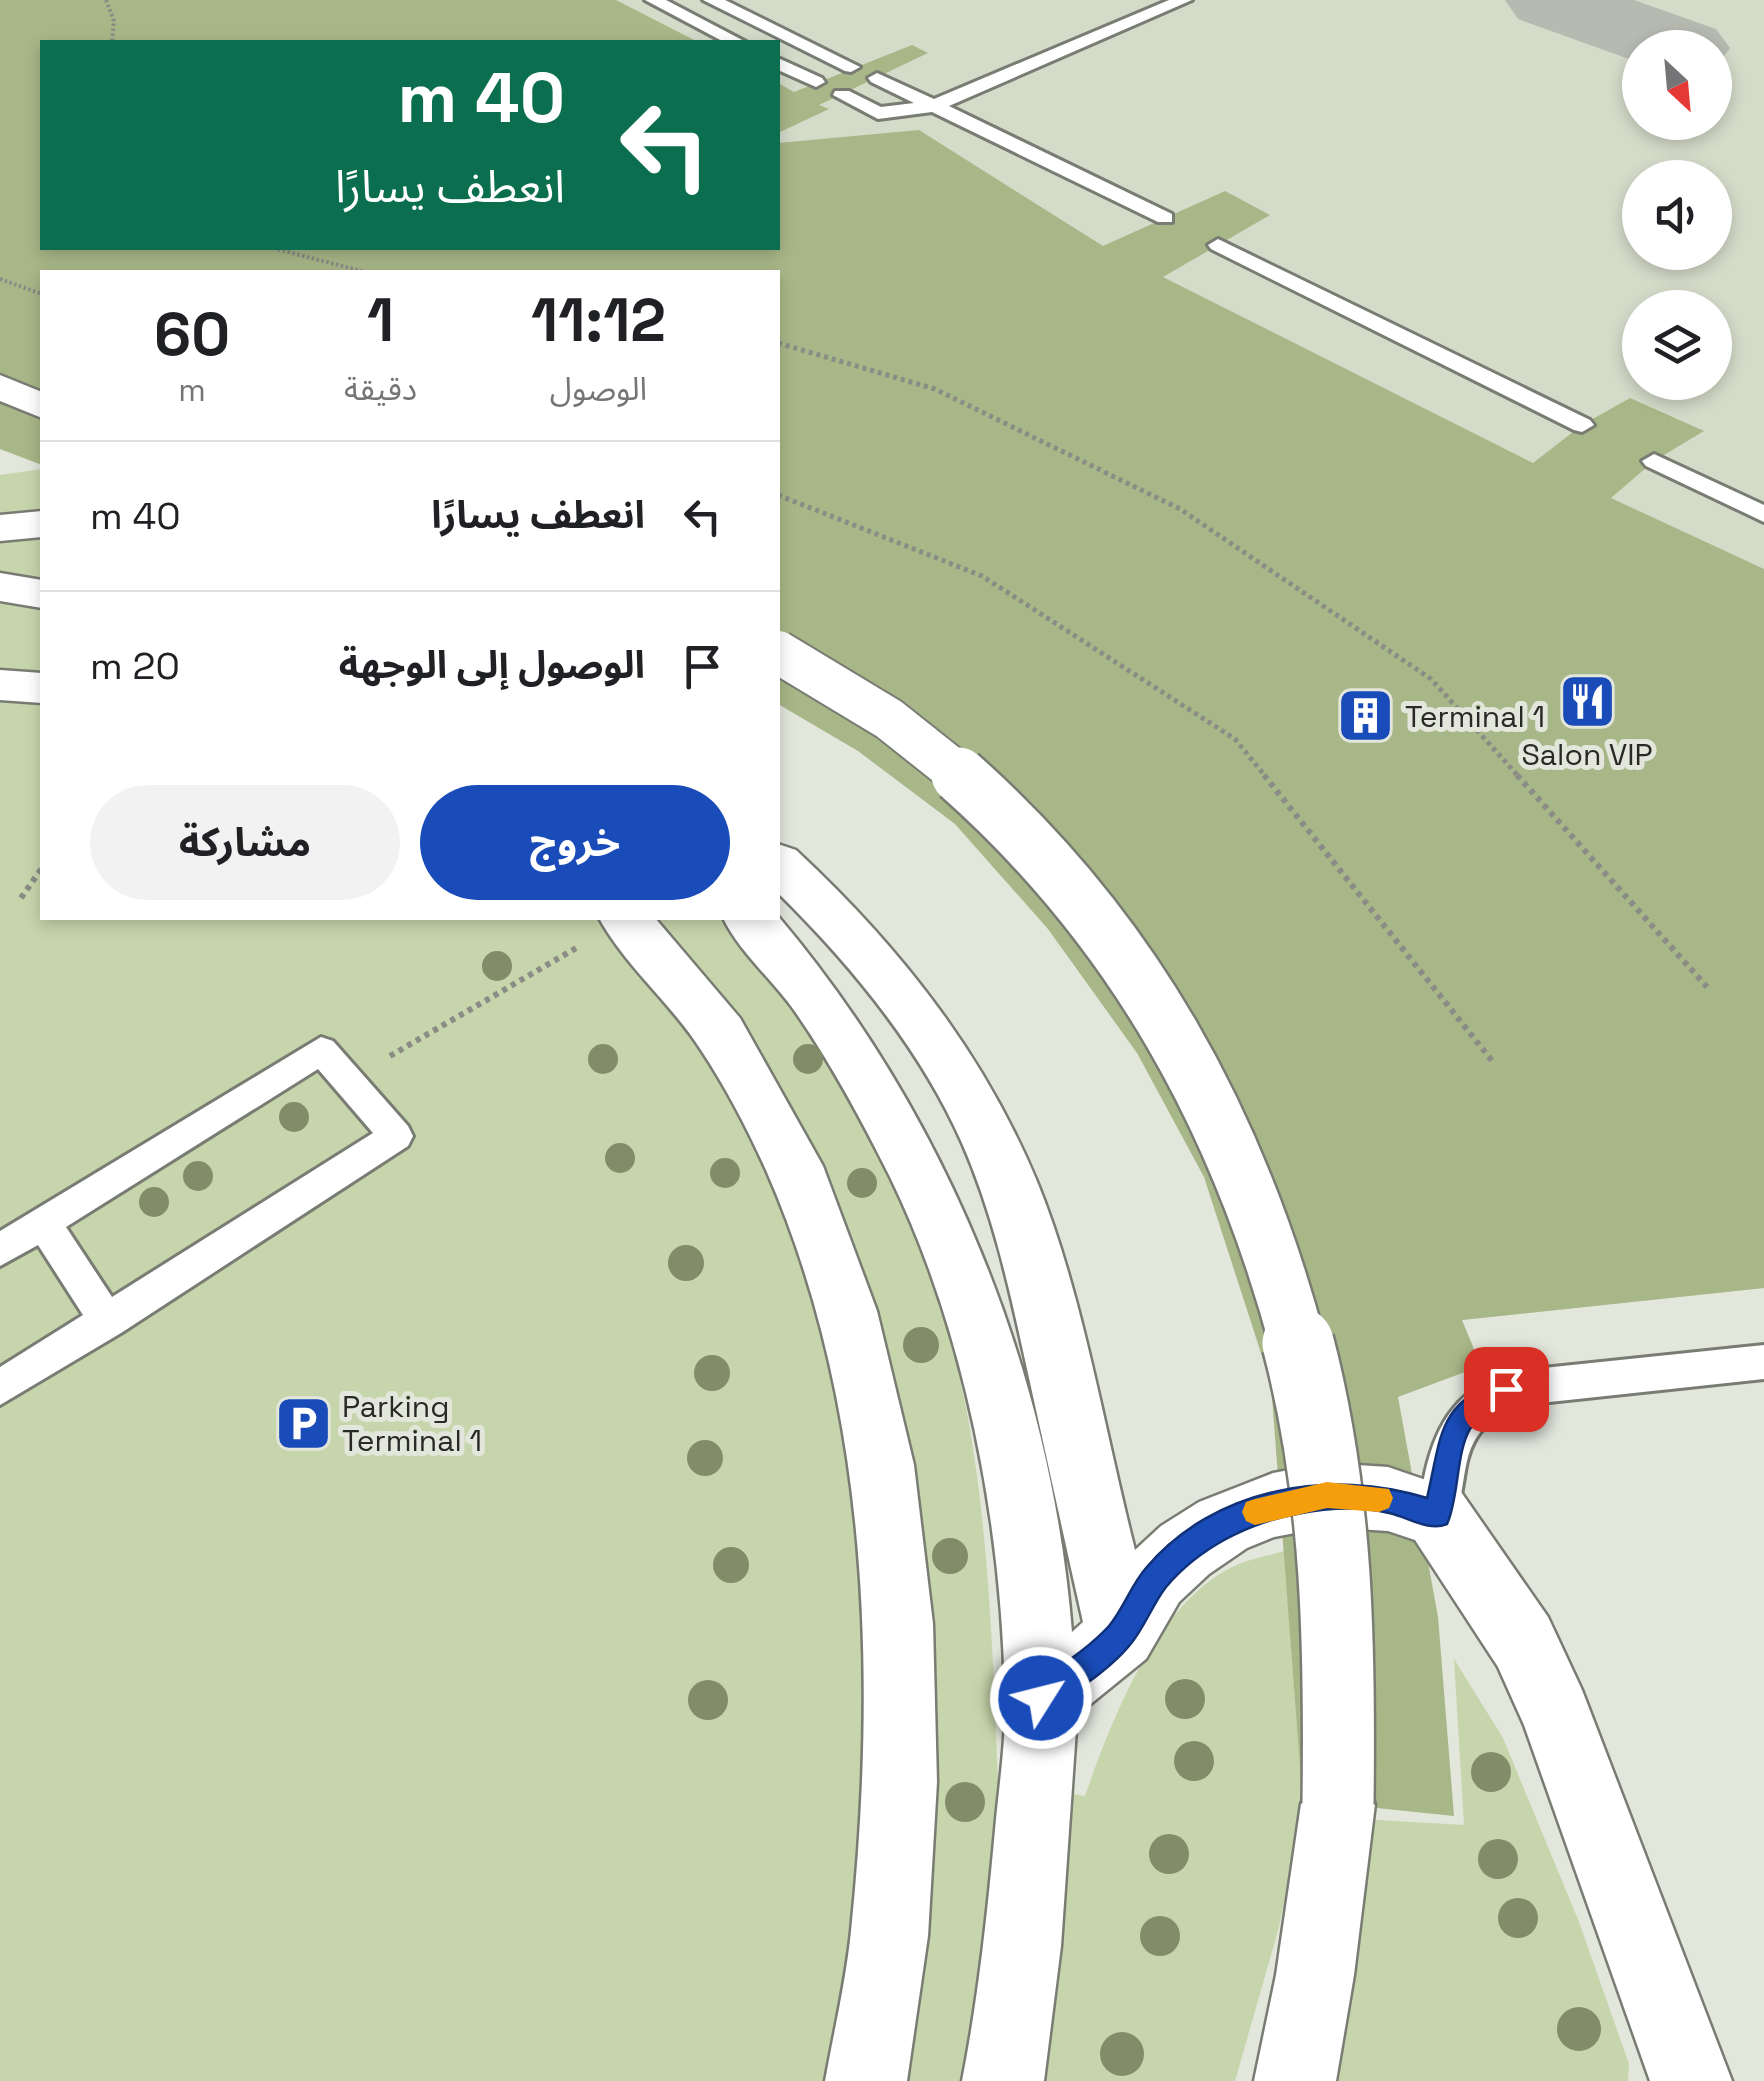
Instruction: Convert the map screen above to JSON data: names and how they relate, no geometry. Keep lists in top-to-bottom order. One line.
{"places":{"restaurant":["Salon VIP"],"building":["Terminal 1"],"parking":["Parking Terminal 1"]},"north":"bottom right","page":{"turn":["40 m","انعطف يسارًا"],"eta":["11:12","الوصول","1","دقيقة","60","m"],"list":[{"name":"انعطف يسارًا","value":"40 m"},{"name":"الوصول إلى الوجهة","value":"20 m"}],"buttons":["خروج","مشاركة"]}}
